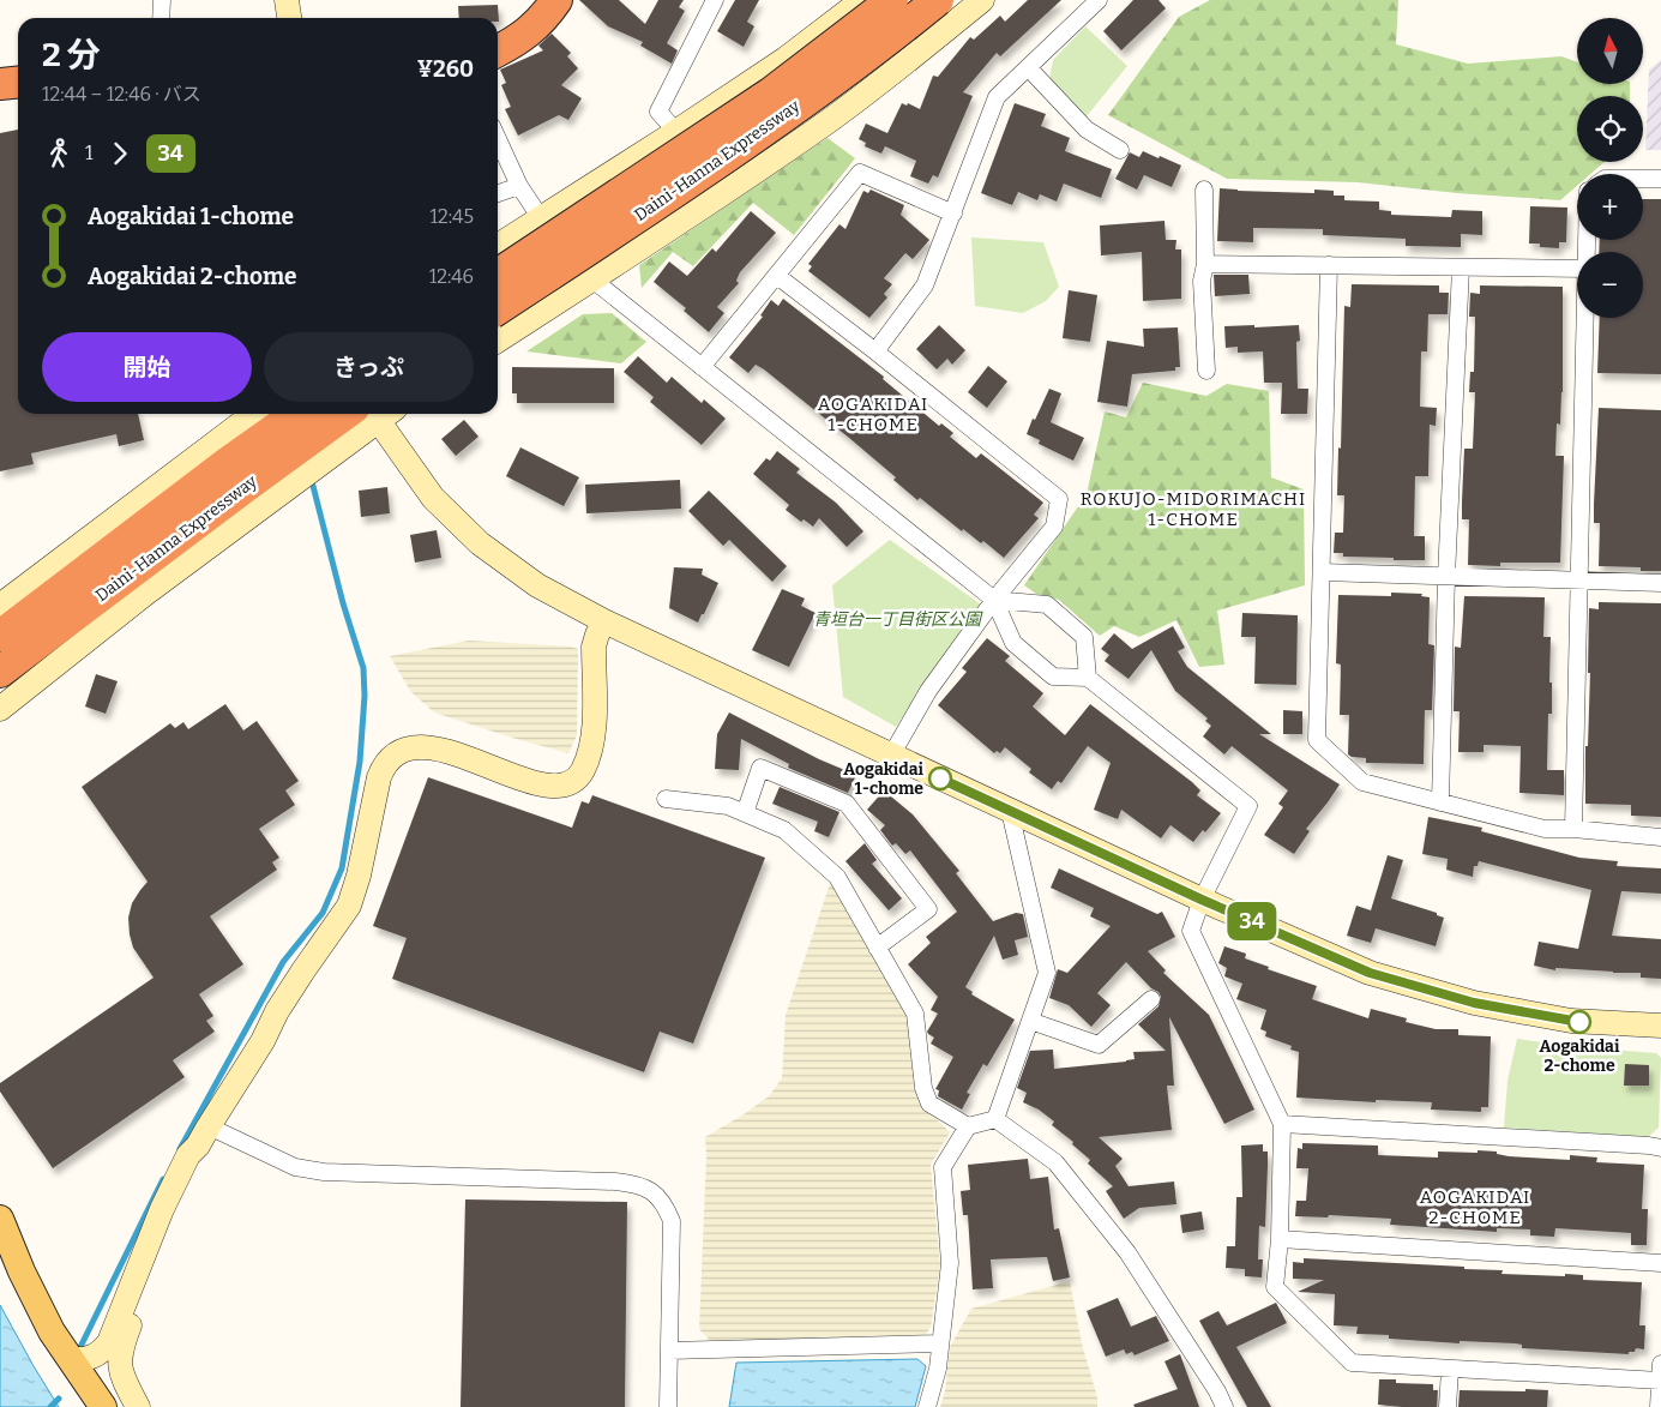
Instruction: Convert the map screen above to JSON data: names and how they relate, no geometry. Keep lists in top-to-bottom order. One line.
{"streets":{"highway":["Daini-Hanna Expressway"]},"districts":["AOGAKIDAI 1-CHOME","ROKUJO-MIDORIMACHI 1-CHOME","AOGAKIDAI 2-CHOME"],"parks":["青垣台一丁目街区公園"],"places":["Aogakidai 1-chome","Aogakidai 2-chome"],"lines":["bus line 34"],"north":"top","page":{"on_map":"34","map_buttons":["+","−"],"heading":["2 分","12:44 – 12:46 · バス","¥260"],"legs":["1","34"],"list":[{"name":"Aogakidai 1-chome","value":"12:45"},{"name":"Aogakidai 2-chome","value":"12:46"}],"buttons":["開始","きっぷ"]}}
